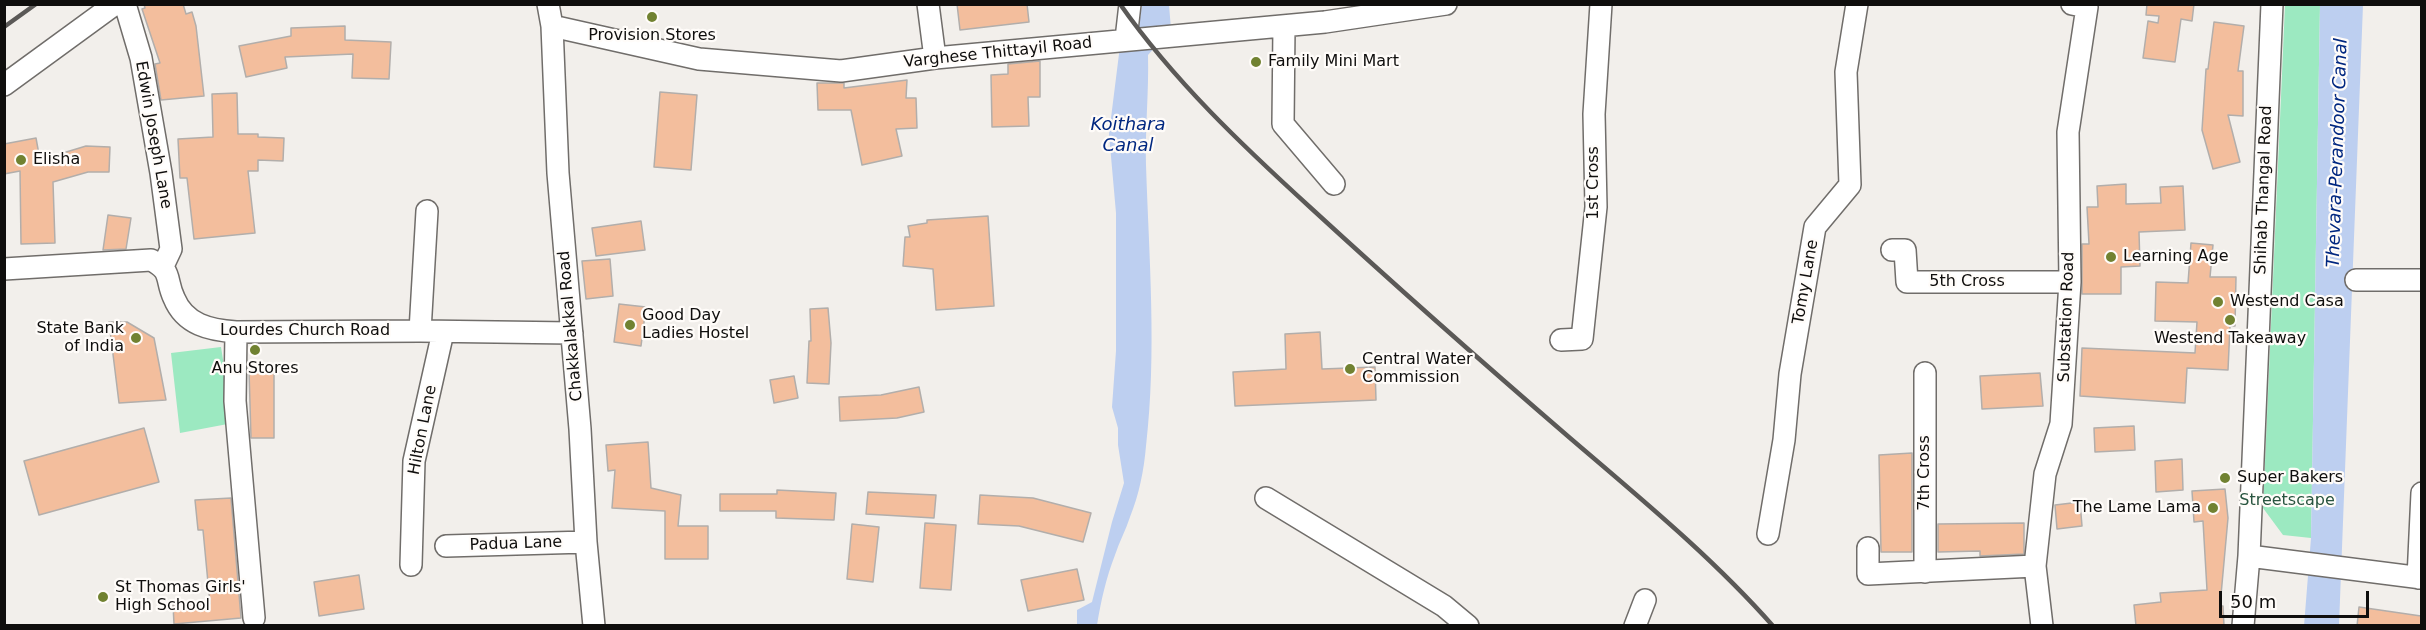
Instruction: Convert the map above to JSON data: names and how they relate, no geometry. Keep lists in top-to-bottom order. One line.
{"streets":{"street":["Varghese Thittayil Road","Edwin Joseph Lane","1st Cross","Shihab Thangal Road","Tomy Lane","5th Cross","Substation Road","Chakkalakkal Road","Lourdes Church Road","Hilton Lane","7th Cross","Padua Lane"]},"crossings":[["Varghese Thittayil Road","Chakkalakkal Road"],["Edwin Joseph Lane","Lourdes Church Road"],["5th Cross","Substation Road"],["Chakkalakkal Road","Lourdes Church Road"],["Chakkalakkal Road","Padua Lane"],["Lourdes Church Road","Hilton Lane"]],"water":["Koithara Canal","Thevara-Perandoor Canal"],"parks":["Streetscape"],"places":["Provision Stores","Family Mini Mart","Elisha","Learning Age","Westend Casa","Westend Takeaway","Good Day Ladies Hostel","State Bank of India","Anu Stores","Central Water Commission","Super Bakers","The Lame Lama","St Thomas Girls' High School"],"scale_bar":"50 m"}
